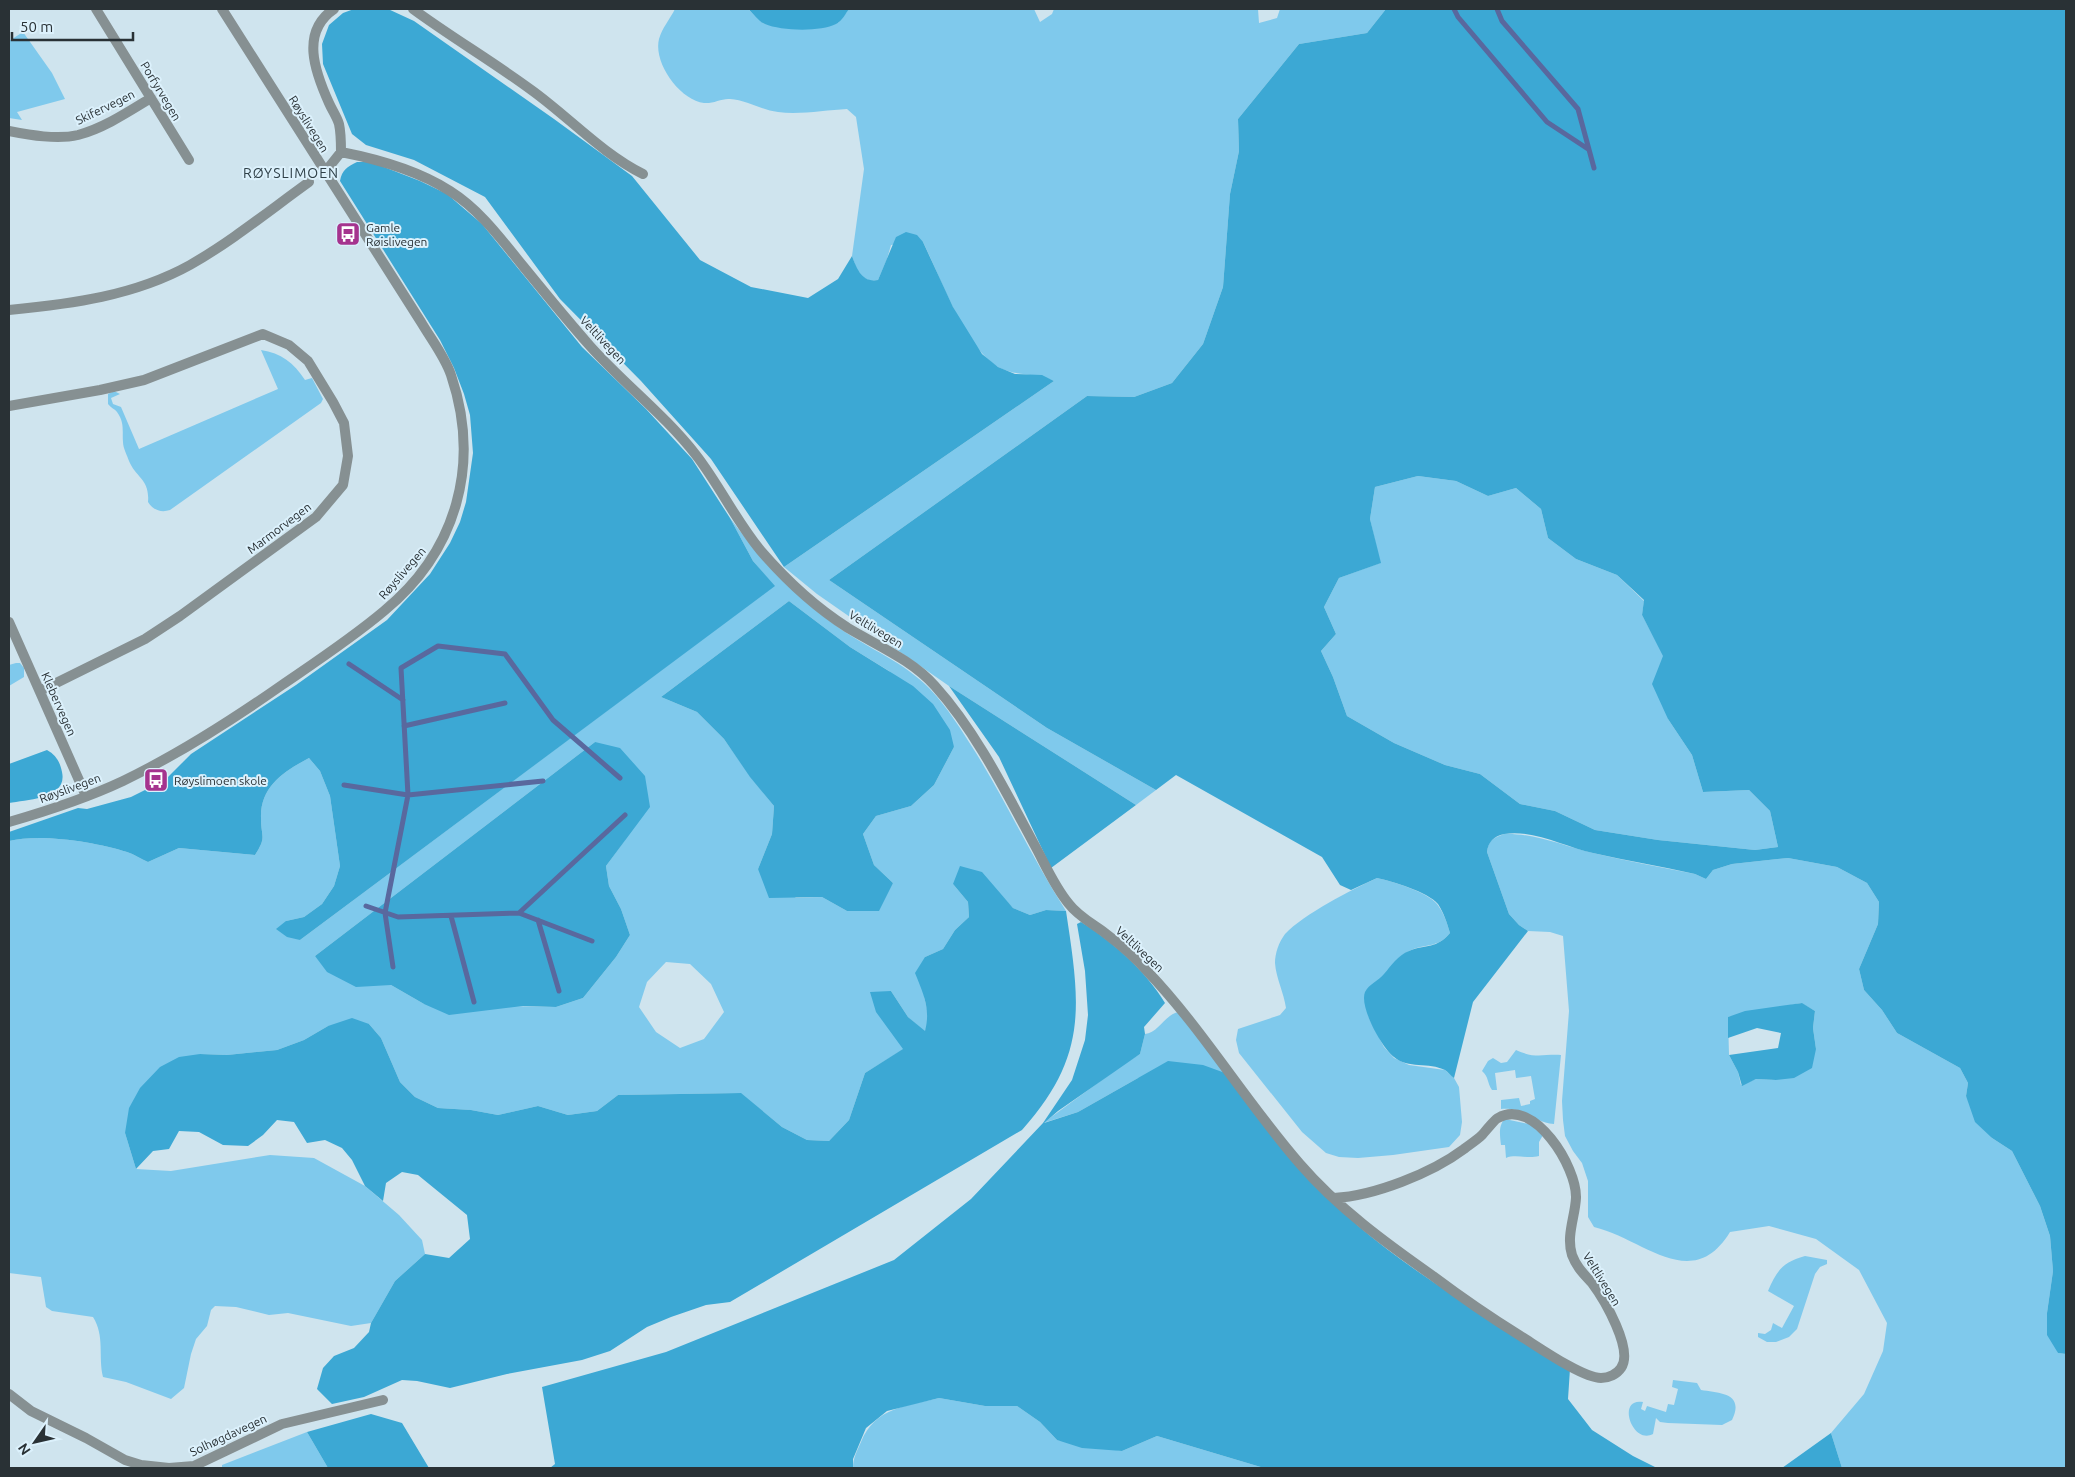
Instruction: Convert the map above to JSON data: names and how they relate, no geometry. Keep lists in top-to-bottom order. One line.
{"streets":{"street":["Porfyrvegen","Skifervegen","Røyslivegen","Veltlivegen","Marmorvegen","Klebervegen","Solhøgdavegen"]},"crossings":[["Porfyrvegen","Skifervegen"],["Røyslivegen","Klebervegen"],["Marmorvegen","Klebervegen"]],"districts":["RØYSLIMOEN"],"places":{"bus stop":["Gamle Røislivegen","Røyslimoen skole"]},"scale_bar":"50 m","north":"bottom left"}
